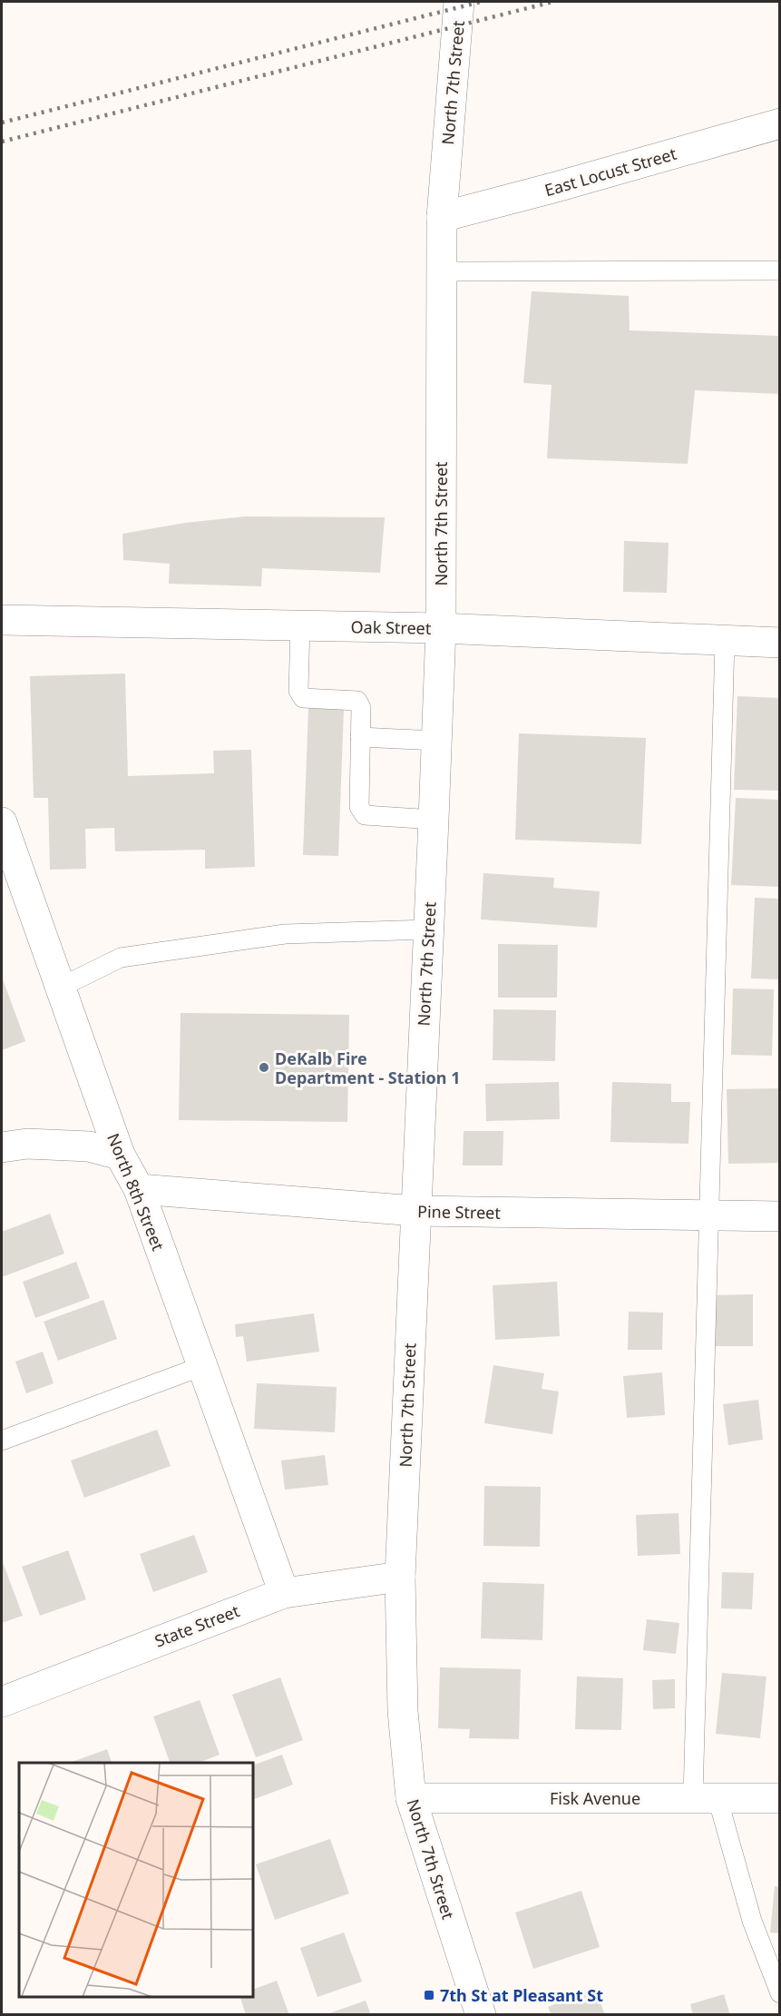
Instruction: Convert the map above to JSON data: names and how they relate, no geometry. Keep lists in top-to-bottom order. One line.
{"streets":{"street":["North 7th Street","East Locust Street","Oak Street","North 8th Street","Pine Street","State Street","Fisk Avenue"]},"crossings":[["North 7th Street","East Locust Street"],["North 7th Street","Oak Street"],["North 7th Street","Pine Street"],["North 7th Street","State Street"],["North 7th Street","Fisk Avenue"],["North 8th Street","Pine Street"],["North 8th Street","State Street"]],"places":{"other":["DeKalb Fire Department - Station 1"],"transit":["7th St at Pleasant St"]}}
